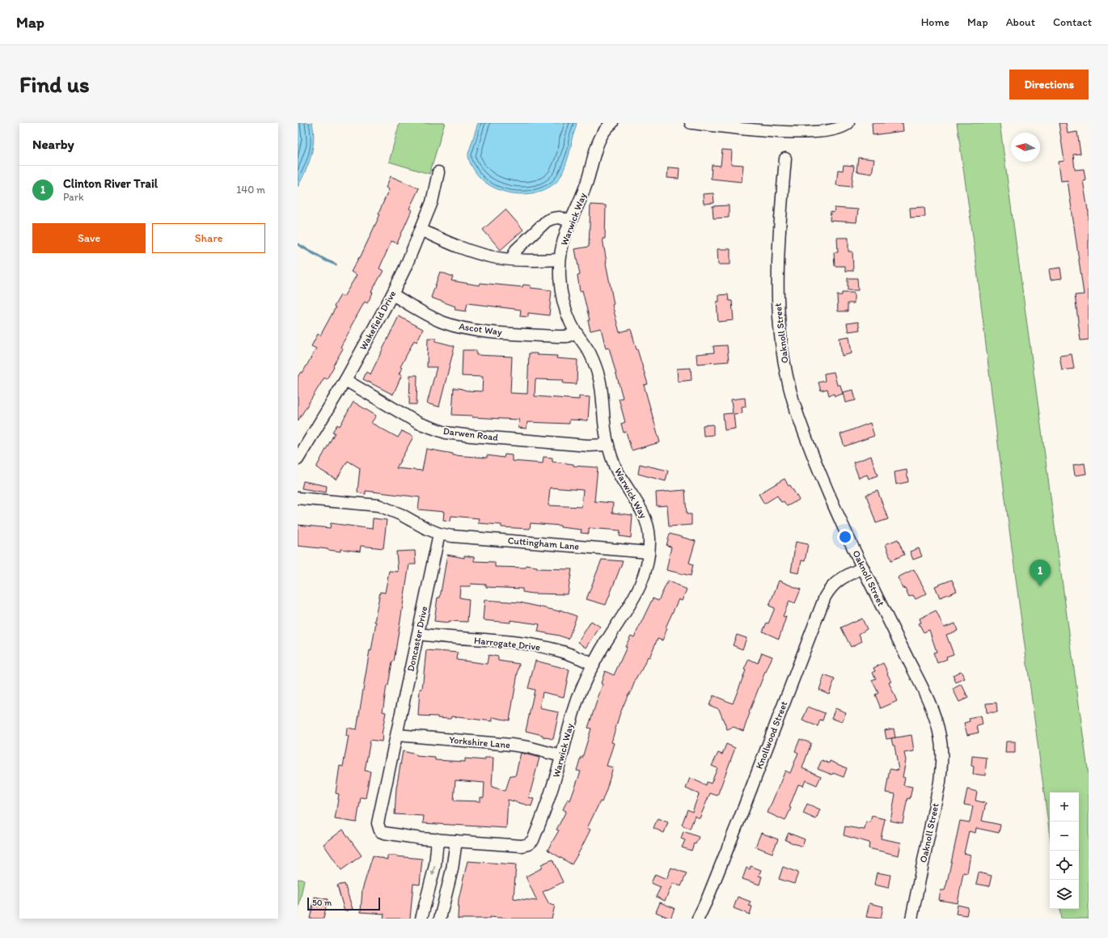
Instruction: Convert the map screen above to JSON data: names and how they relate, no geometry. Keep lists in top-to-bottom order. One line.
{"streets":{"street":["Warwick Way","Wakefield Drive","Ascot Way","Oaknoll Street","Darwen Road","Cuttingham Lane","Doncaster Drive","Harrogate Drive","Knollwood Street","Yorkshire Lane"]},"crossings":[["Warwick Way","Ascot Way"],["Warwick Way","Darwen Road"],["Warwick Way","Cuttingham Lane"],["Warwick Way","Doncaster Drive"],["Warwick Way","Harrogate Drive"],["Warwick Way","Yorkshire Lane"],["Wakefield Drive","Ascot Way"],["Wakefield Drive","Darwen Road"],["Oaknoll Street","Knollwood Street"],["Cuttingham Lane","Doncaster Drive"],["Doncaster Drive","Harrogate Drive"],["Doncaster Drive","Yorkshire Lane"]],"scale_bar":"50 m","north":"left","page":{"header":"Map","nav":["Home","Map","About","Contact"],"buttons":["Directions",["Save","Share"]],"title":"Find us","heading":"Nearby","list":[{"mark":"1","name":"Clinton River Trail","note":"Park","value":"140 m"}],"pins":"1","map_buttons":["+","−"],"scale":"50 m"}}
